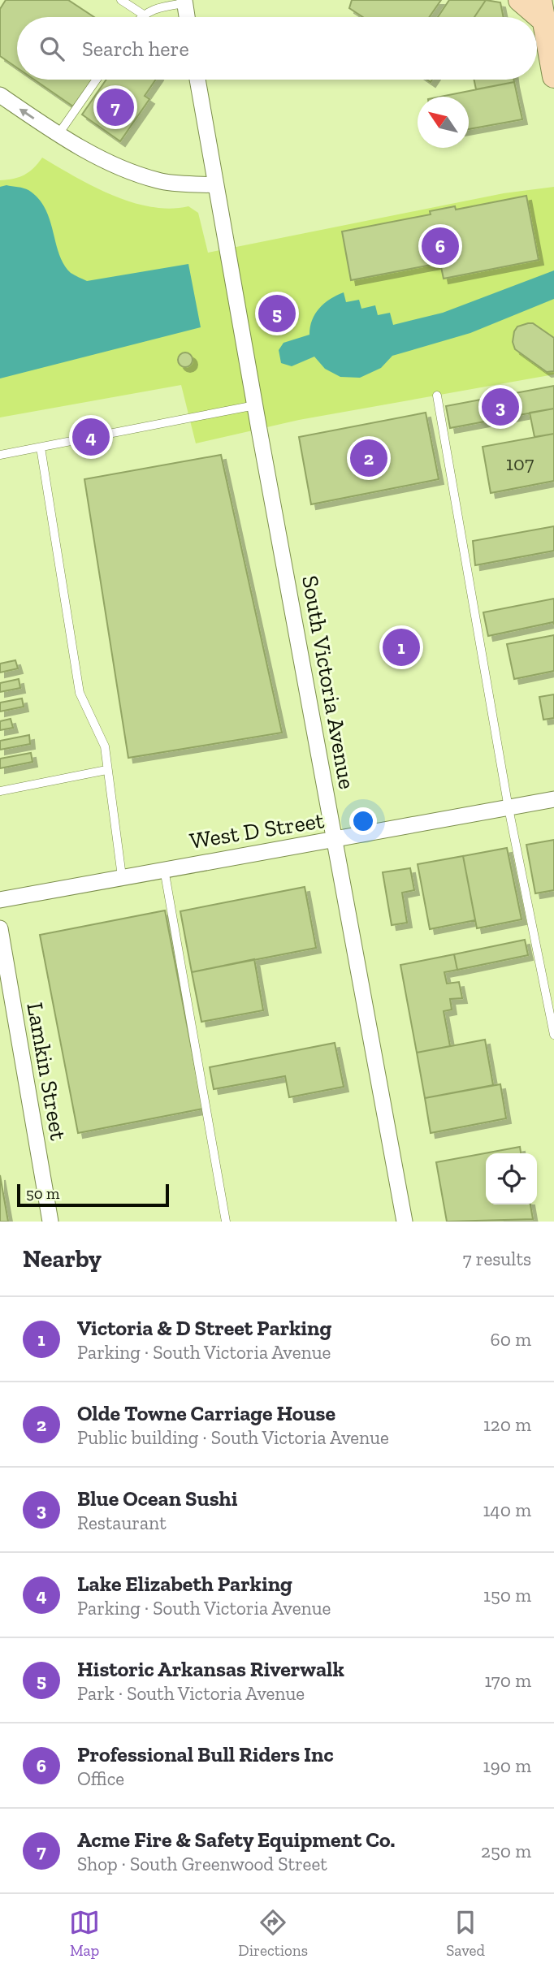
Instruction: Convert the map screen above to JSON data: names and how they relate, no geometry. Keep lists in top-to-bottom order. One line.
{"streets":{"street":["South Victoria Avenue","West D Street","Lamkin Street"]},"crossings":[["South Victoria Avenue","West D Street"]],"house_numbers":["107"],"scale_bar":"50 m","north":"top left","page":{"search":"Search here","pins":["7","6","5","3","4","2","1"],"scale":"50 m","heading":["Nearby","7 results"],"list":[{"mark":"1","name":"Victoria & D Street Parking","note":"Parking · South Victoria Avenue","value":"60 m"},{"mark":"2","name":"Olde Towne Carriage House","note":"Public building · South Victoria Avenue","value":"120 m"},{"mark":"3","name":"Blue Ocean Sushi","note":"Restaurant","value":"140 m"},{"mark":"4","name":"Lake Elizabeth Parking","note":"Parking · South Victoria Avenue","value":"150 m"},{"mark":"5","name":"Historic Arkansas Riverwalk","note":"Park · South Victoria Avenue","value":"170 m"},{"mark":"6","name":"Professional Bull Riders Inc","note":"Office","value":"190 m"},{"mark":"7","name":"Acme Fire & Safety Equipment Co.","note":"Shop · South Greenwood Street","value":"250 m"}],"nav":["Map","Directions","Saved"]}}
